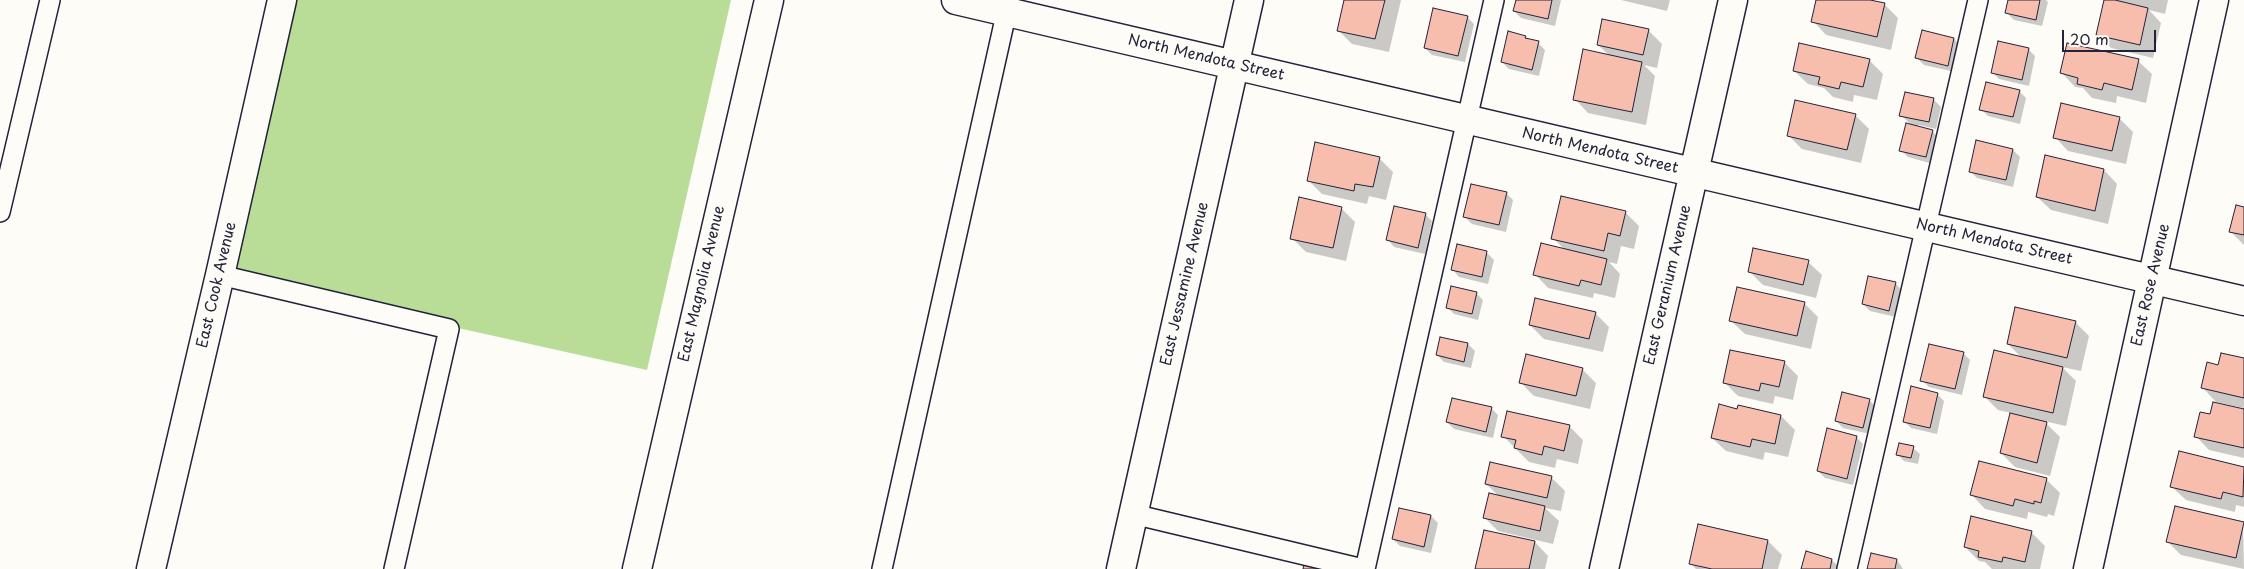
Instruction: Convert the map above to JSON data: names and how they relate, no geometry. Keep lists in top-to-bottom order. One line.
{"streets":{"street":["North Mendota Street","East Magnolia Avenue","East Jessamine Avenue","East Cook Avenue","East Geranium Avenue","East Rose Avenue"]},"crossings":[["North Mendota Street","East Jessamine Avenue"],["North Mendota Street","East Geranium Avenue"],["North Mendota Street","East Rose Avenue"]],"scale_bar":"20 m"}
